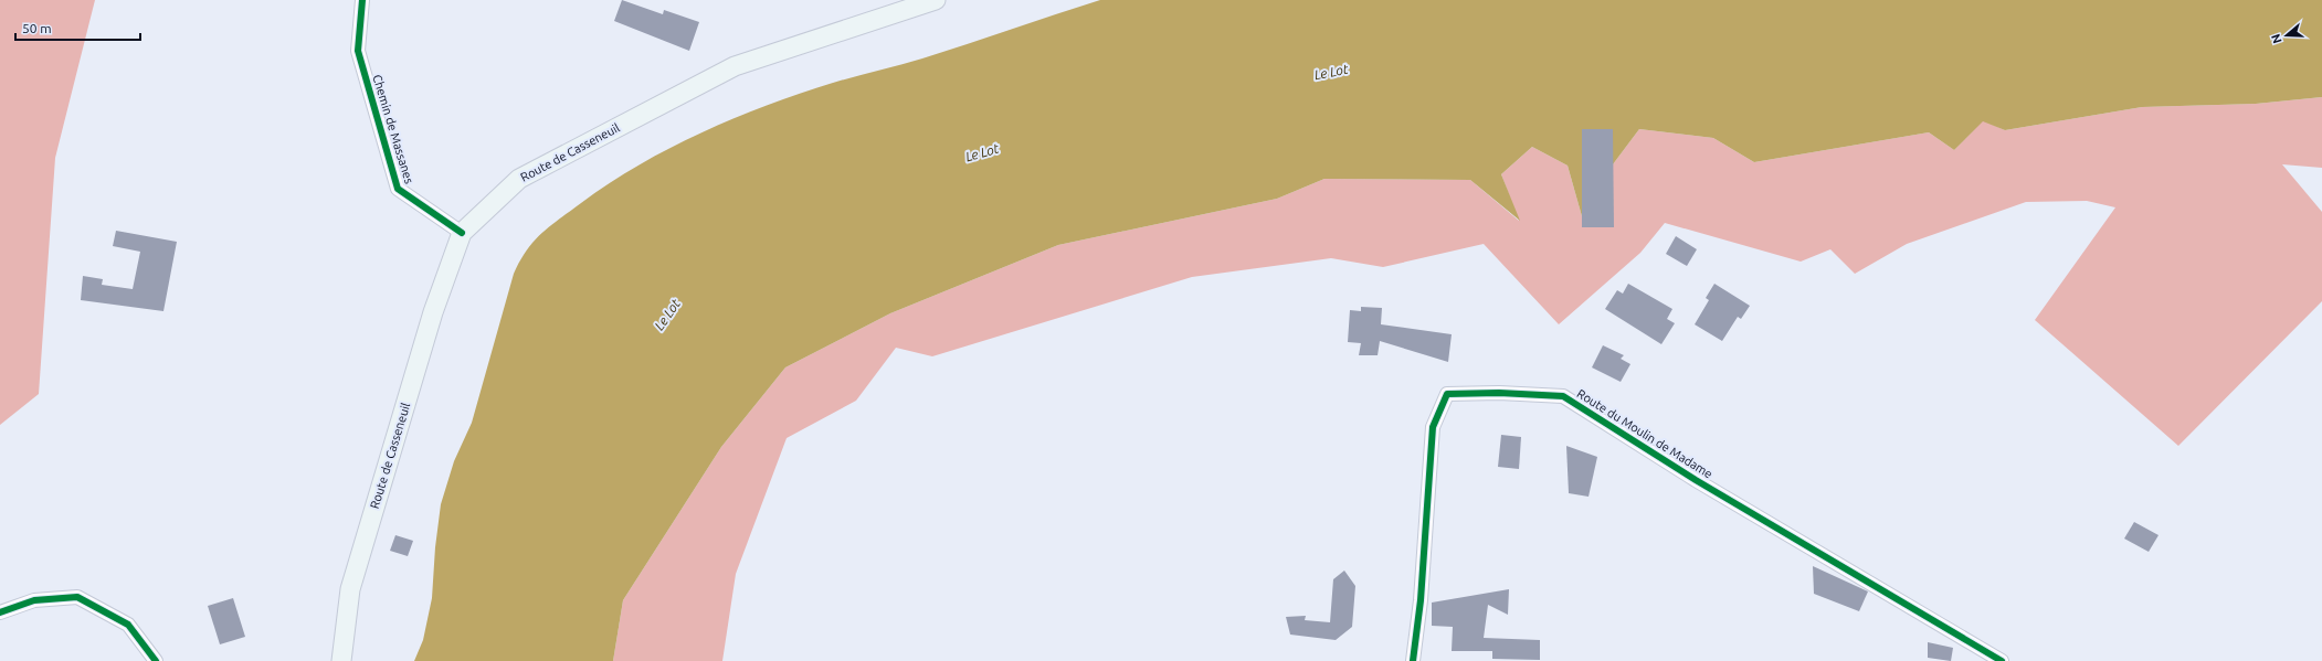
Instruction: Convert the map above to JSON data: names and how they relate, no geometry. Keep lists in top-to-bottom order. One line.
{"streets":{"main road":["Route de Casseneuil"],"street":["Chemin de Massanes","Route du Moulin de Madame"]},"crossings":[["Chemin de Massanes","Route de Casseneuil"]],"water":["Le Lot"],"scale_bar":"50 m","north":"left"}
